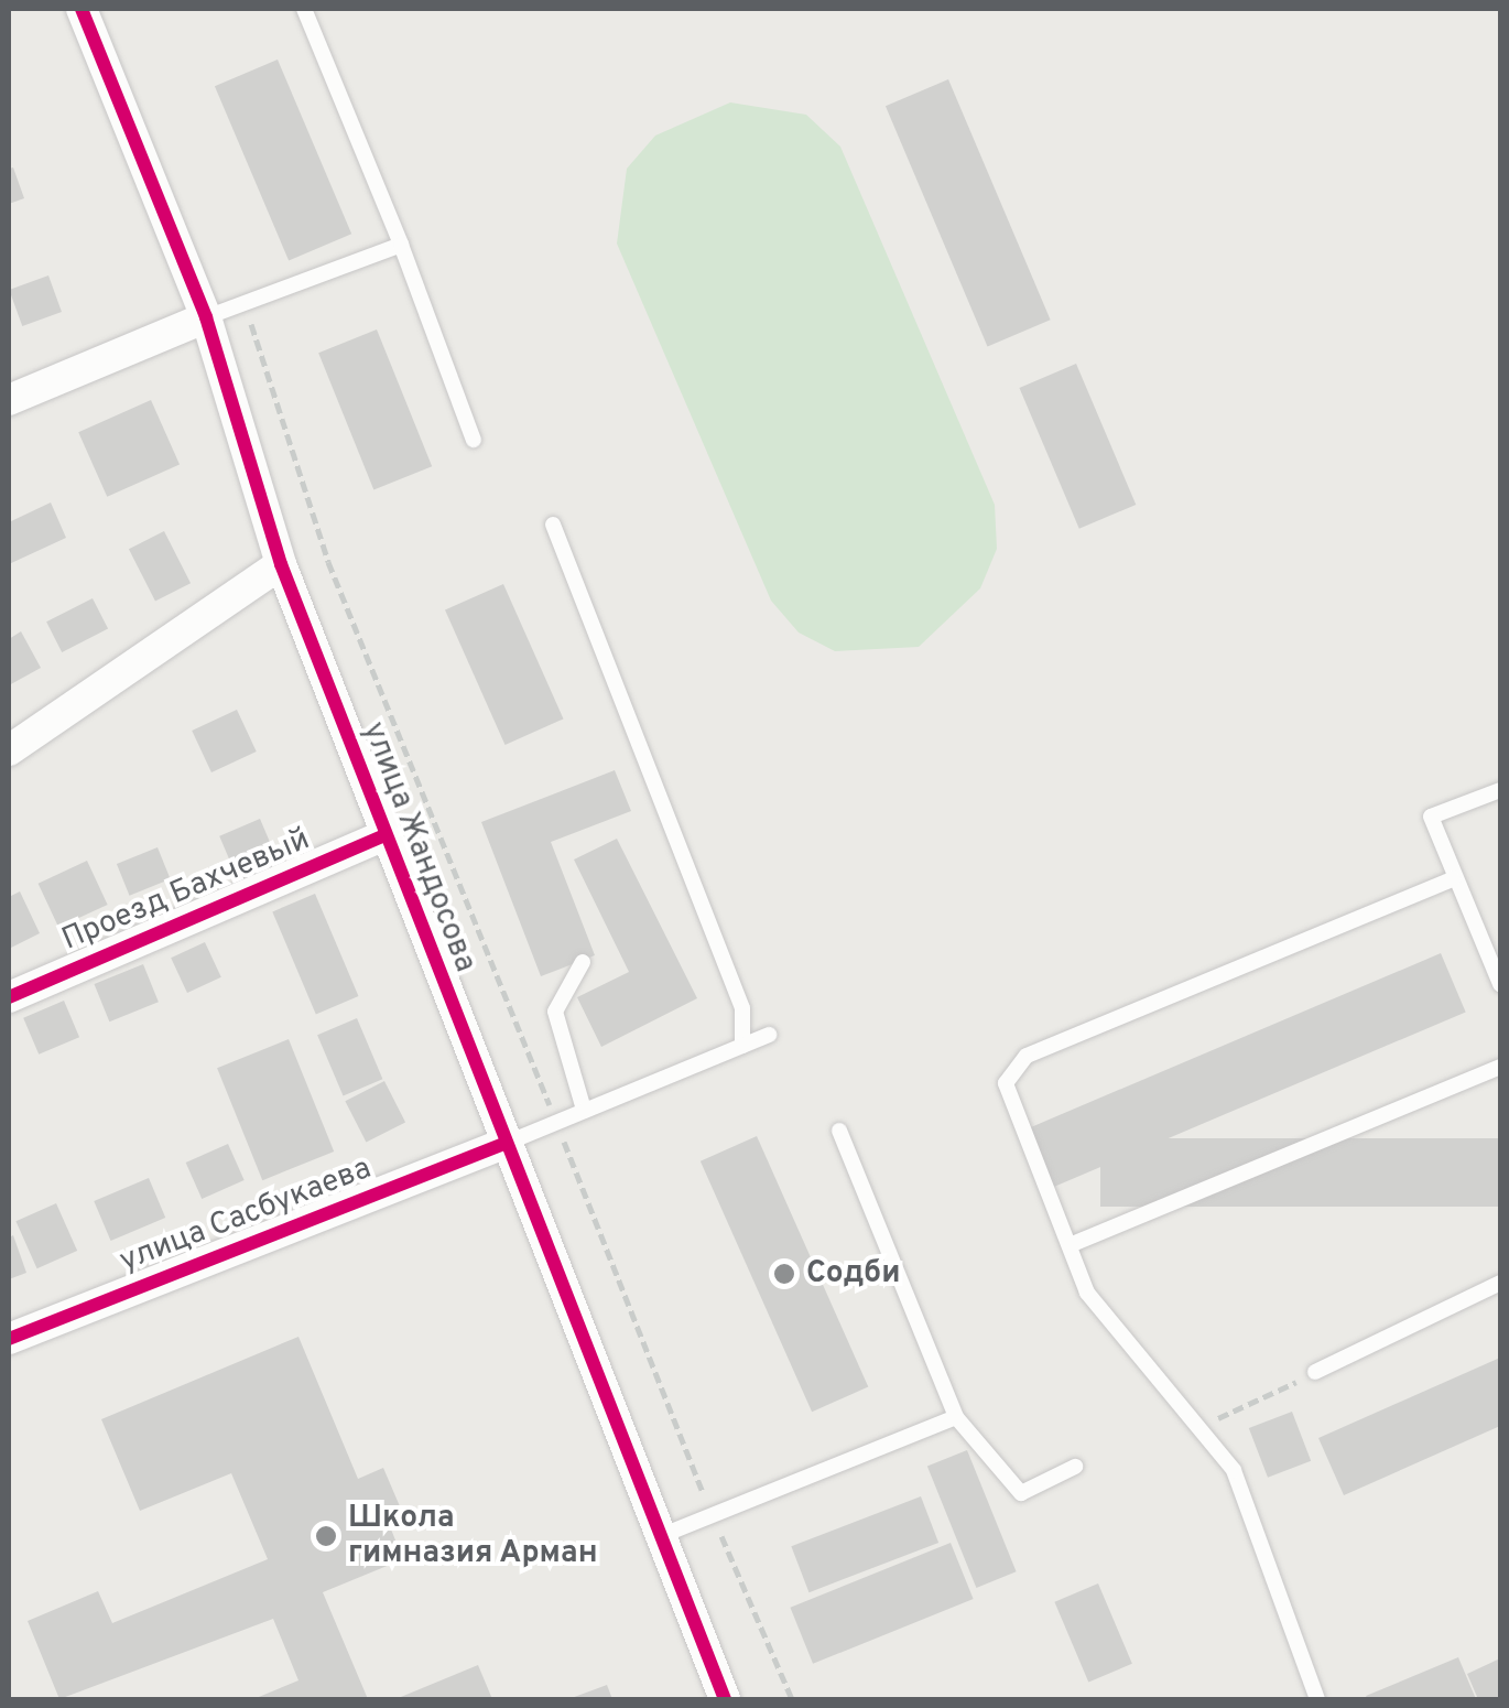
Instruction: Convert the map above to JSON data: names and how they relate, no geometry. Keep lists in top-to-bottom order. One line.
{"streets":{"street":["улица Жандосова","Проезд Бахчевый","улица Сасбукаева"]},"crossings":[["улица Жандосова","Проезд Бахчевый"],["улица Жандосова","улица Сасбукаева"]],"places":["Содби","Школа гимназия Арман"]}
